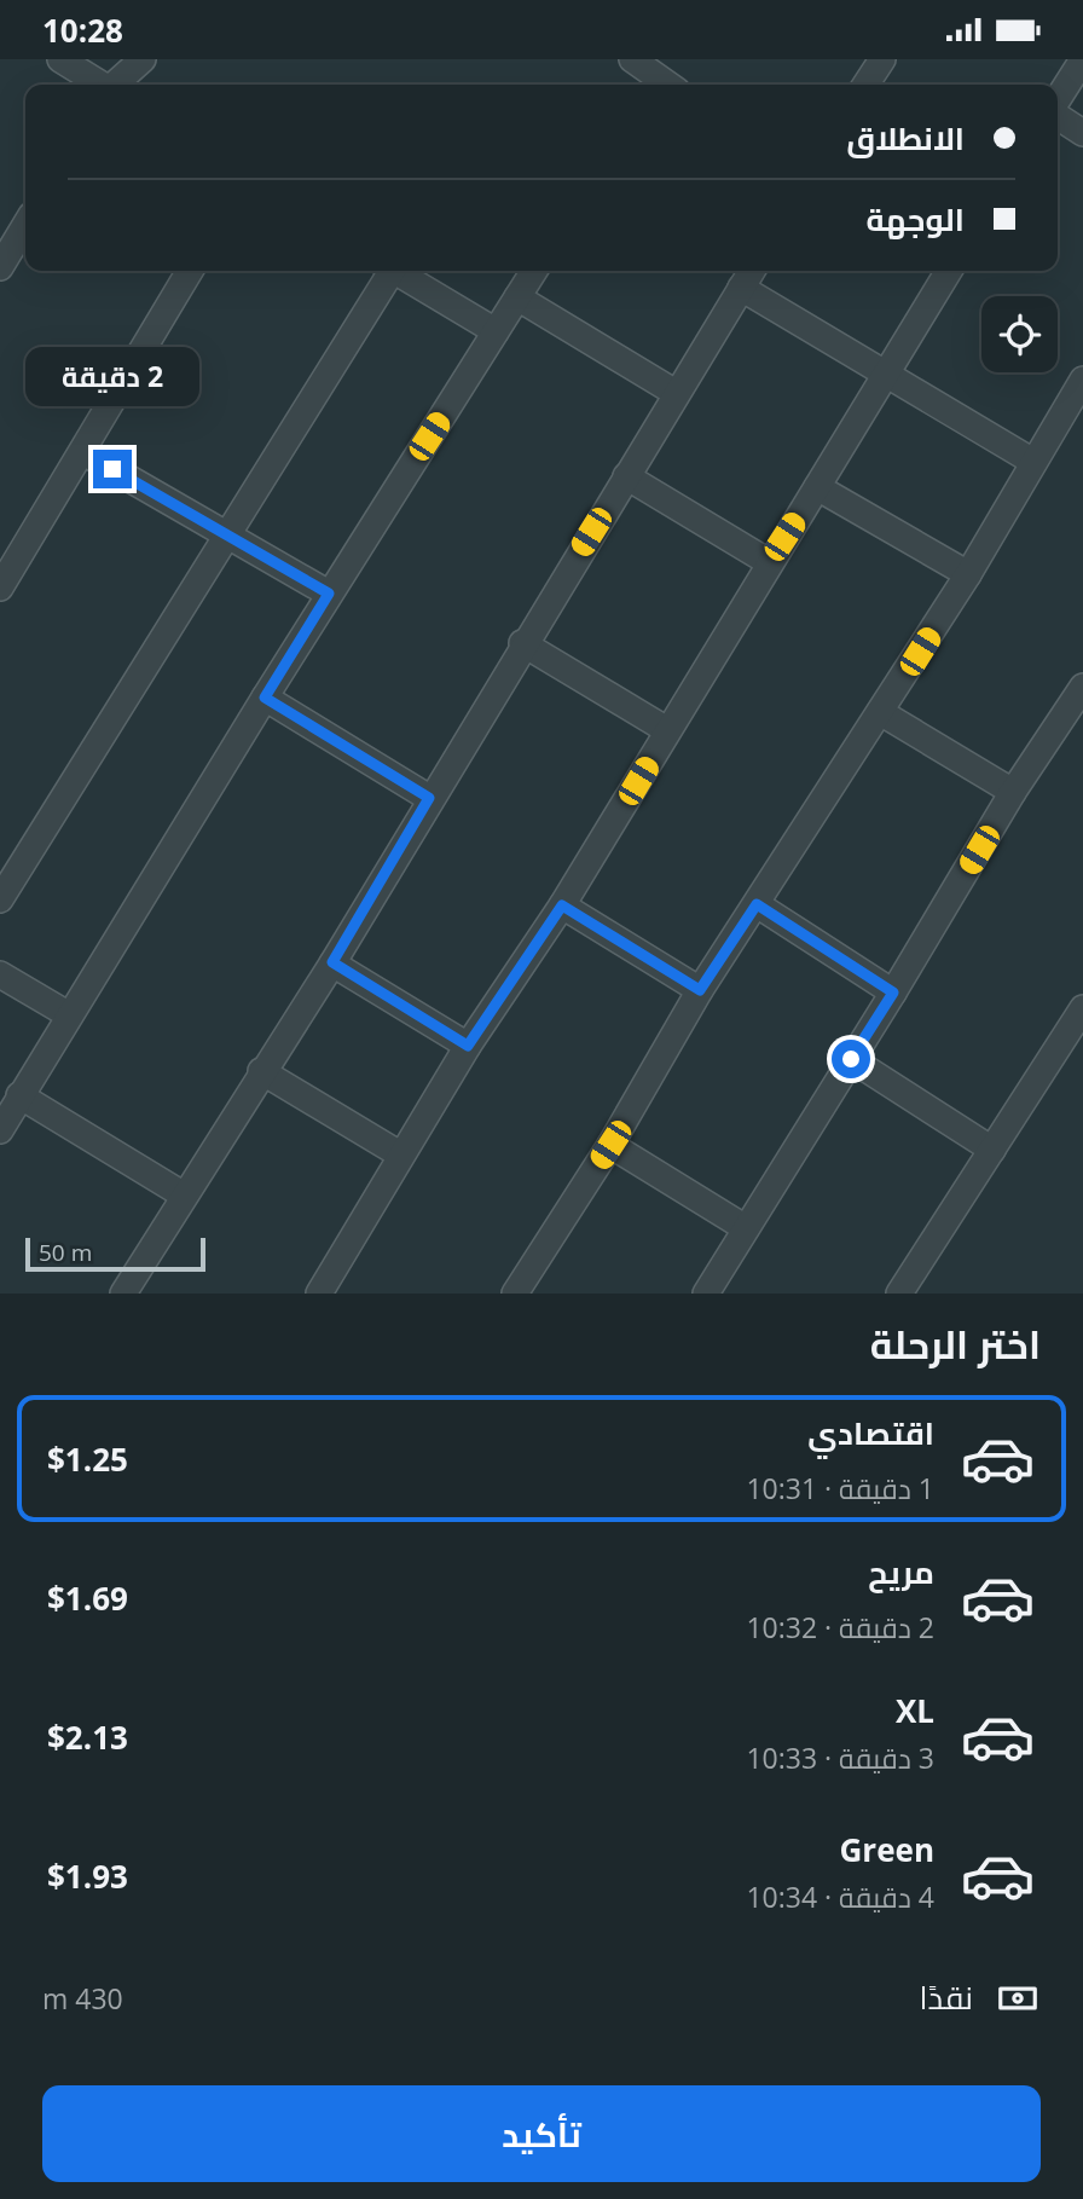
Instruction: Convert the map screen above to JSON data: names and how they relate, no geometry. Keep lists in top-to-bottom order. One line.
{"scale_bar":"50 m","page":{"status":"10:28","banner":["الانطلاق","الوجهة"],"bubble":"2 دقيقة","scale":"50 m","heading":"اختر الرحلة","list":[{"name":"اقتصادي","note":"1 دقيقة · 10:31","value":"$1.25"},{"name":"مريح","note":"2 دقيقة · 10:32","value":"$1.69"},{"name":"XL","note":"3 دقيقة · 10:33","value":"$2.13"},{"name":"Green","note":"4 دقيقة · 10:34","value":"$1.93"}],"pay":["نقدًا","430 m"],"buttons":"تأكيد"}}
